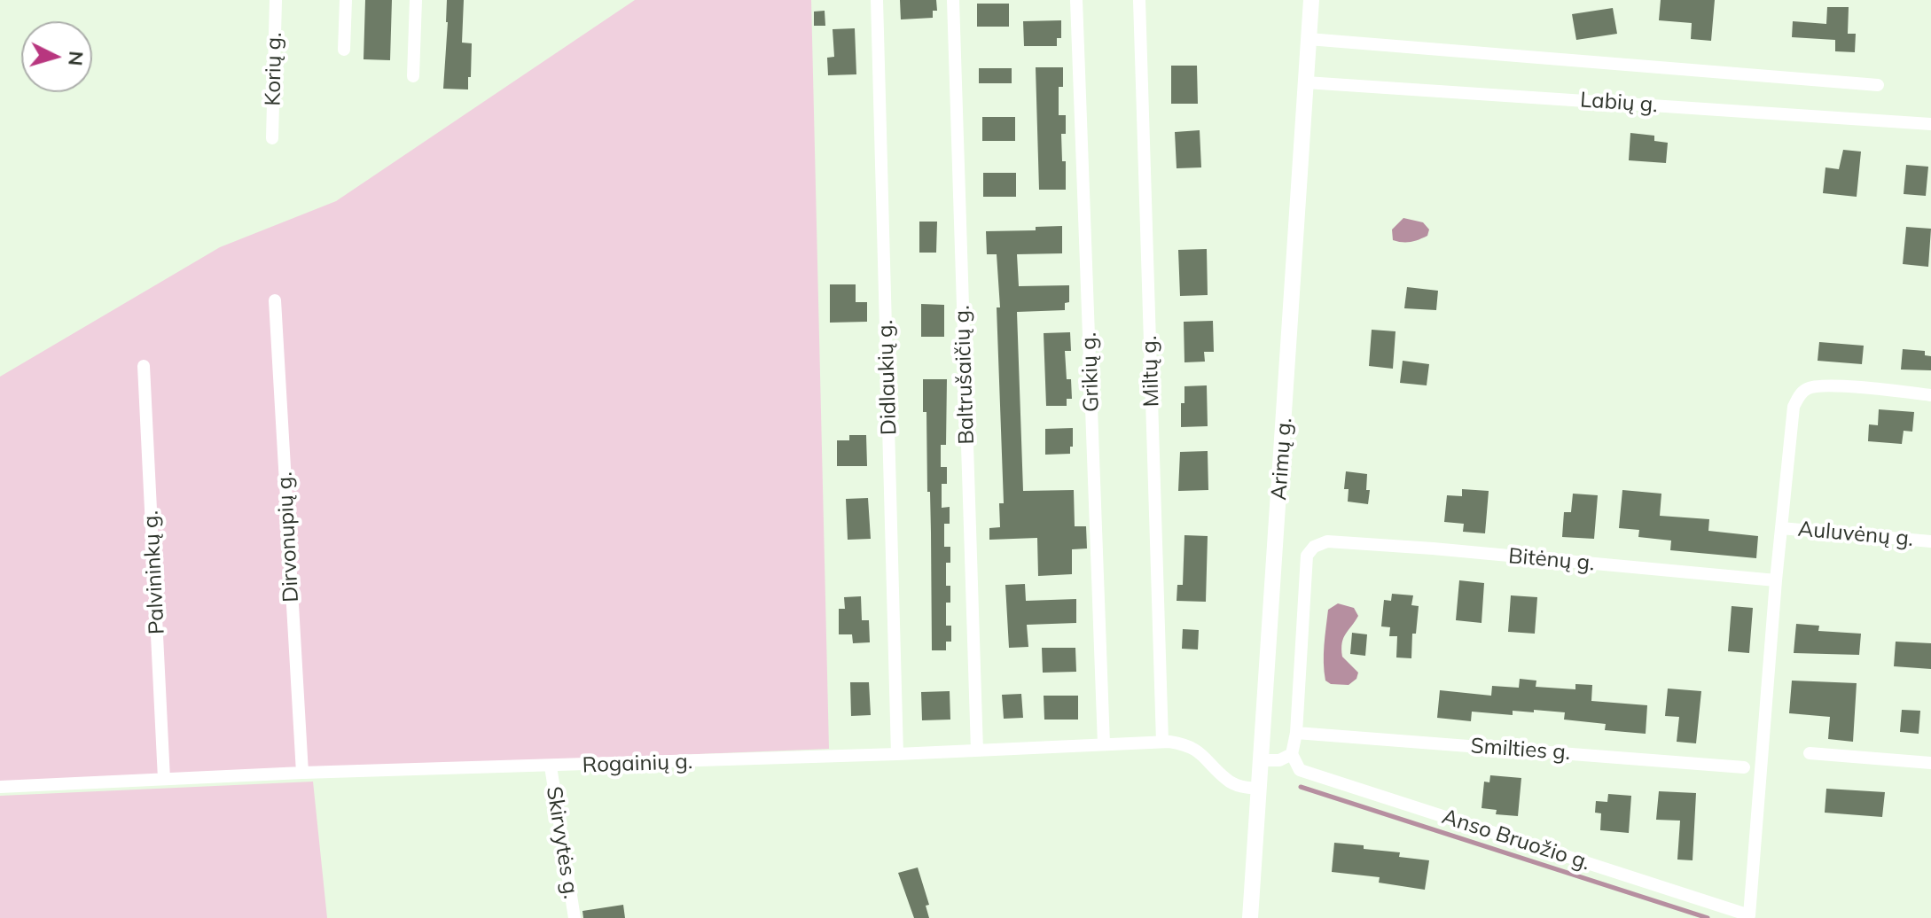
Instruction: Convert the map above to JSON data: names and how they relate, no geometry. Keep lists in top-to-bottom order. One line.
{"streets":{"main road":["Arimų g."],"street":["Korių g.","Labių g.","Miltų g.","Grikių g.","Baltrušaičių g.","Didlaukių g.","Auluvėnų g.","Dirvonupių g.","Bitėnų g.","Palvininkų g.","Smilties g.","Rogainių g.","Anso Bruožio g.","Skirvytės g."]},"crossings":[["Labių g.","Arimų g."],["Miltų g.","Rogainių g."],["Grikių g.","Rogainių g."],["Baltrušaičių g.","Rogainių g."],["Didlaukių g.","Rogainių g."],["Arimų g.","Rogainių g."],["Dirvonupių g.","Rogainių g."],["Bitėnų g.","Smilties g."],["Bitėnų g.","Anso Bruožio g."],["Palvininkų g.","Rogainių g."],["Rogainių g.","Skirvytės g."]],"north":"right"}
